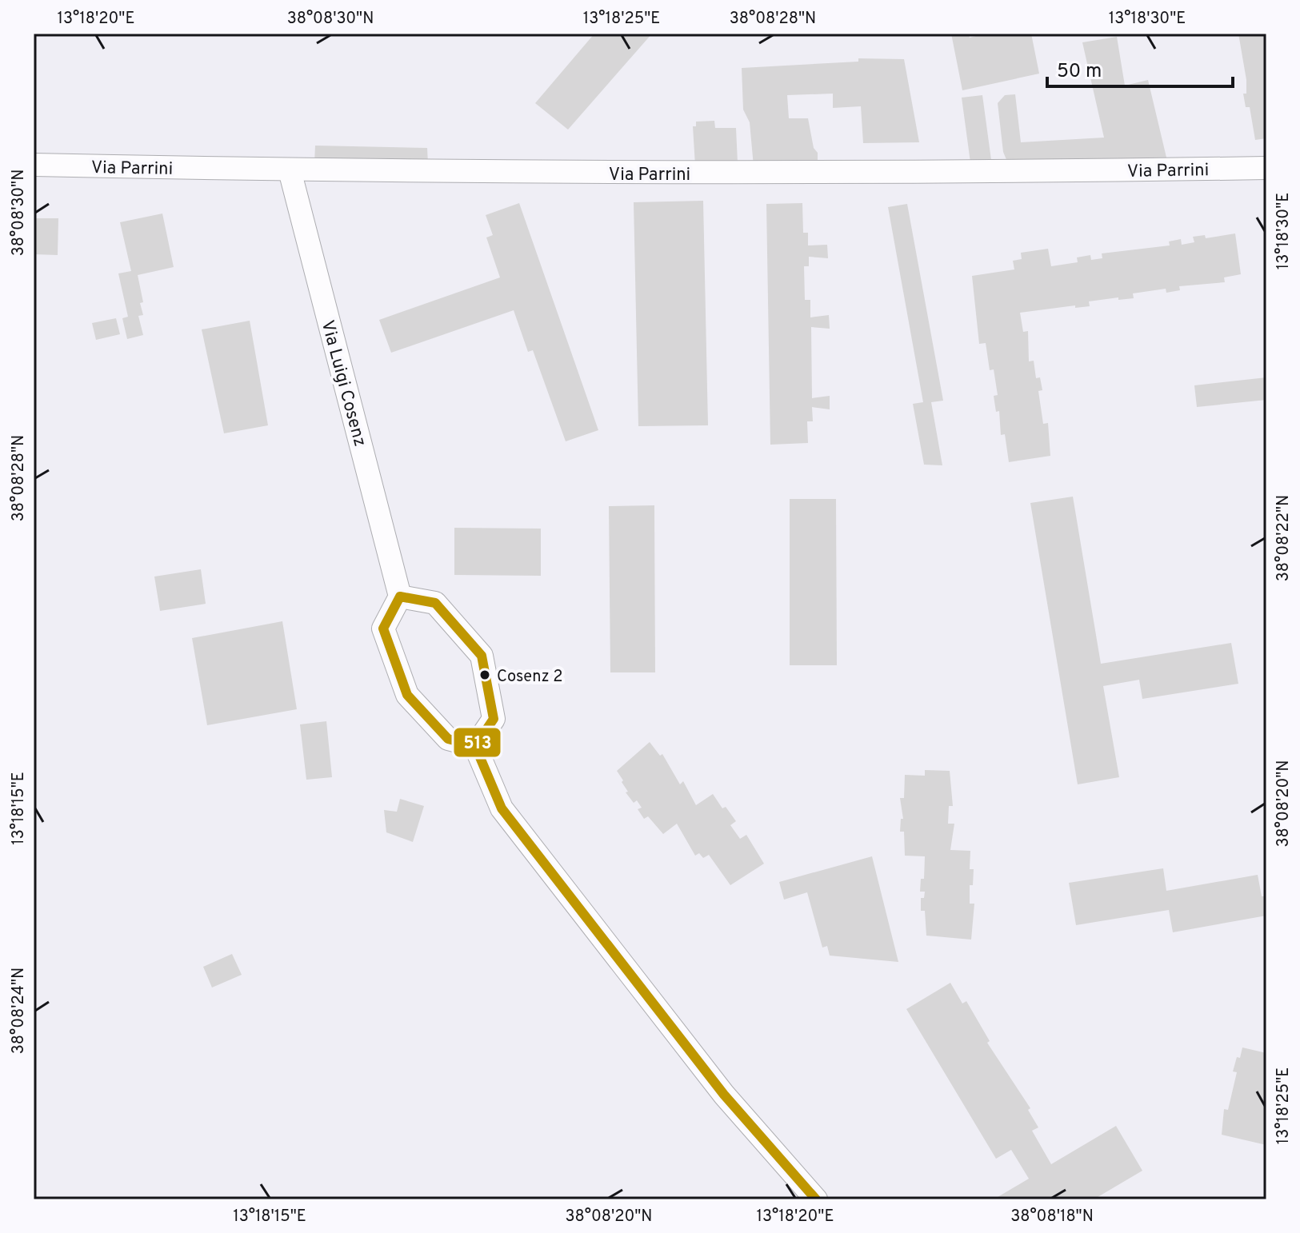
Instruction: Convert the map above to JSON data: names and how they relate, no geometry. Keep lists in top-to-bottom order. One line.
{"streets":{"street":["Via Parrini","Via Luigi Cosenz"]},"crossings":[["Via Parrini","Via Luigi Cosenz"]],"places":["Cosenz 2"],"lines":["transit line 513"],"scale_bar":"50 m","coordinates":["13°18'20\"E","38°08'30\"N","13°18'25\"E","38°08'28\"N","13°18'30\"E","38°08'22\"N","38°08'20\"N","13°18'15\"E","38°08'24\"N","38°08'18\"N"]}
